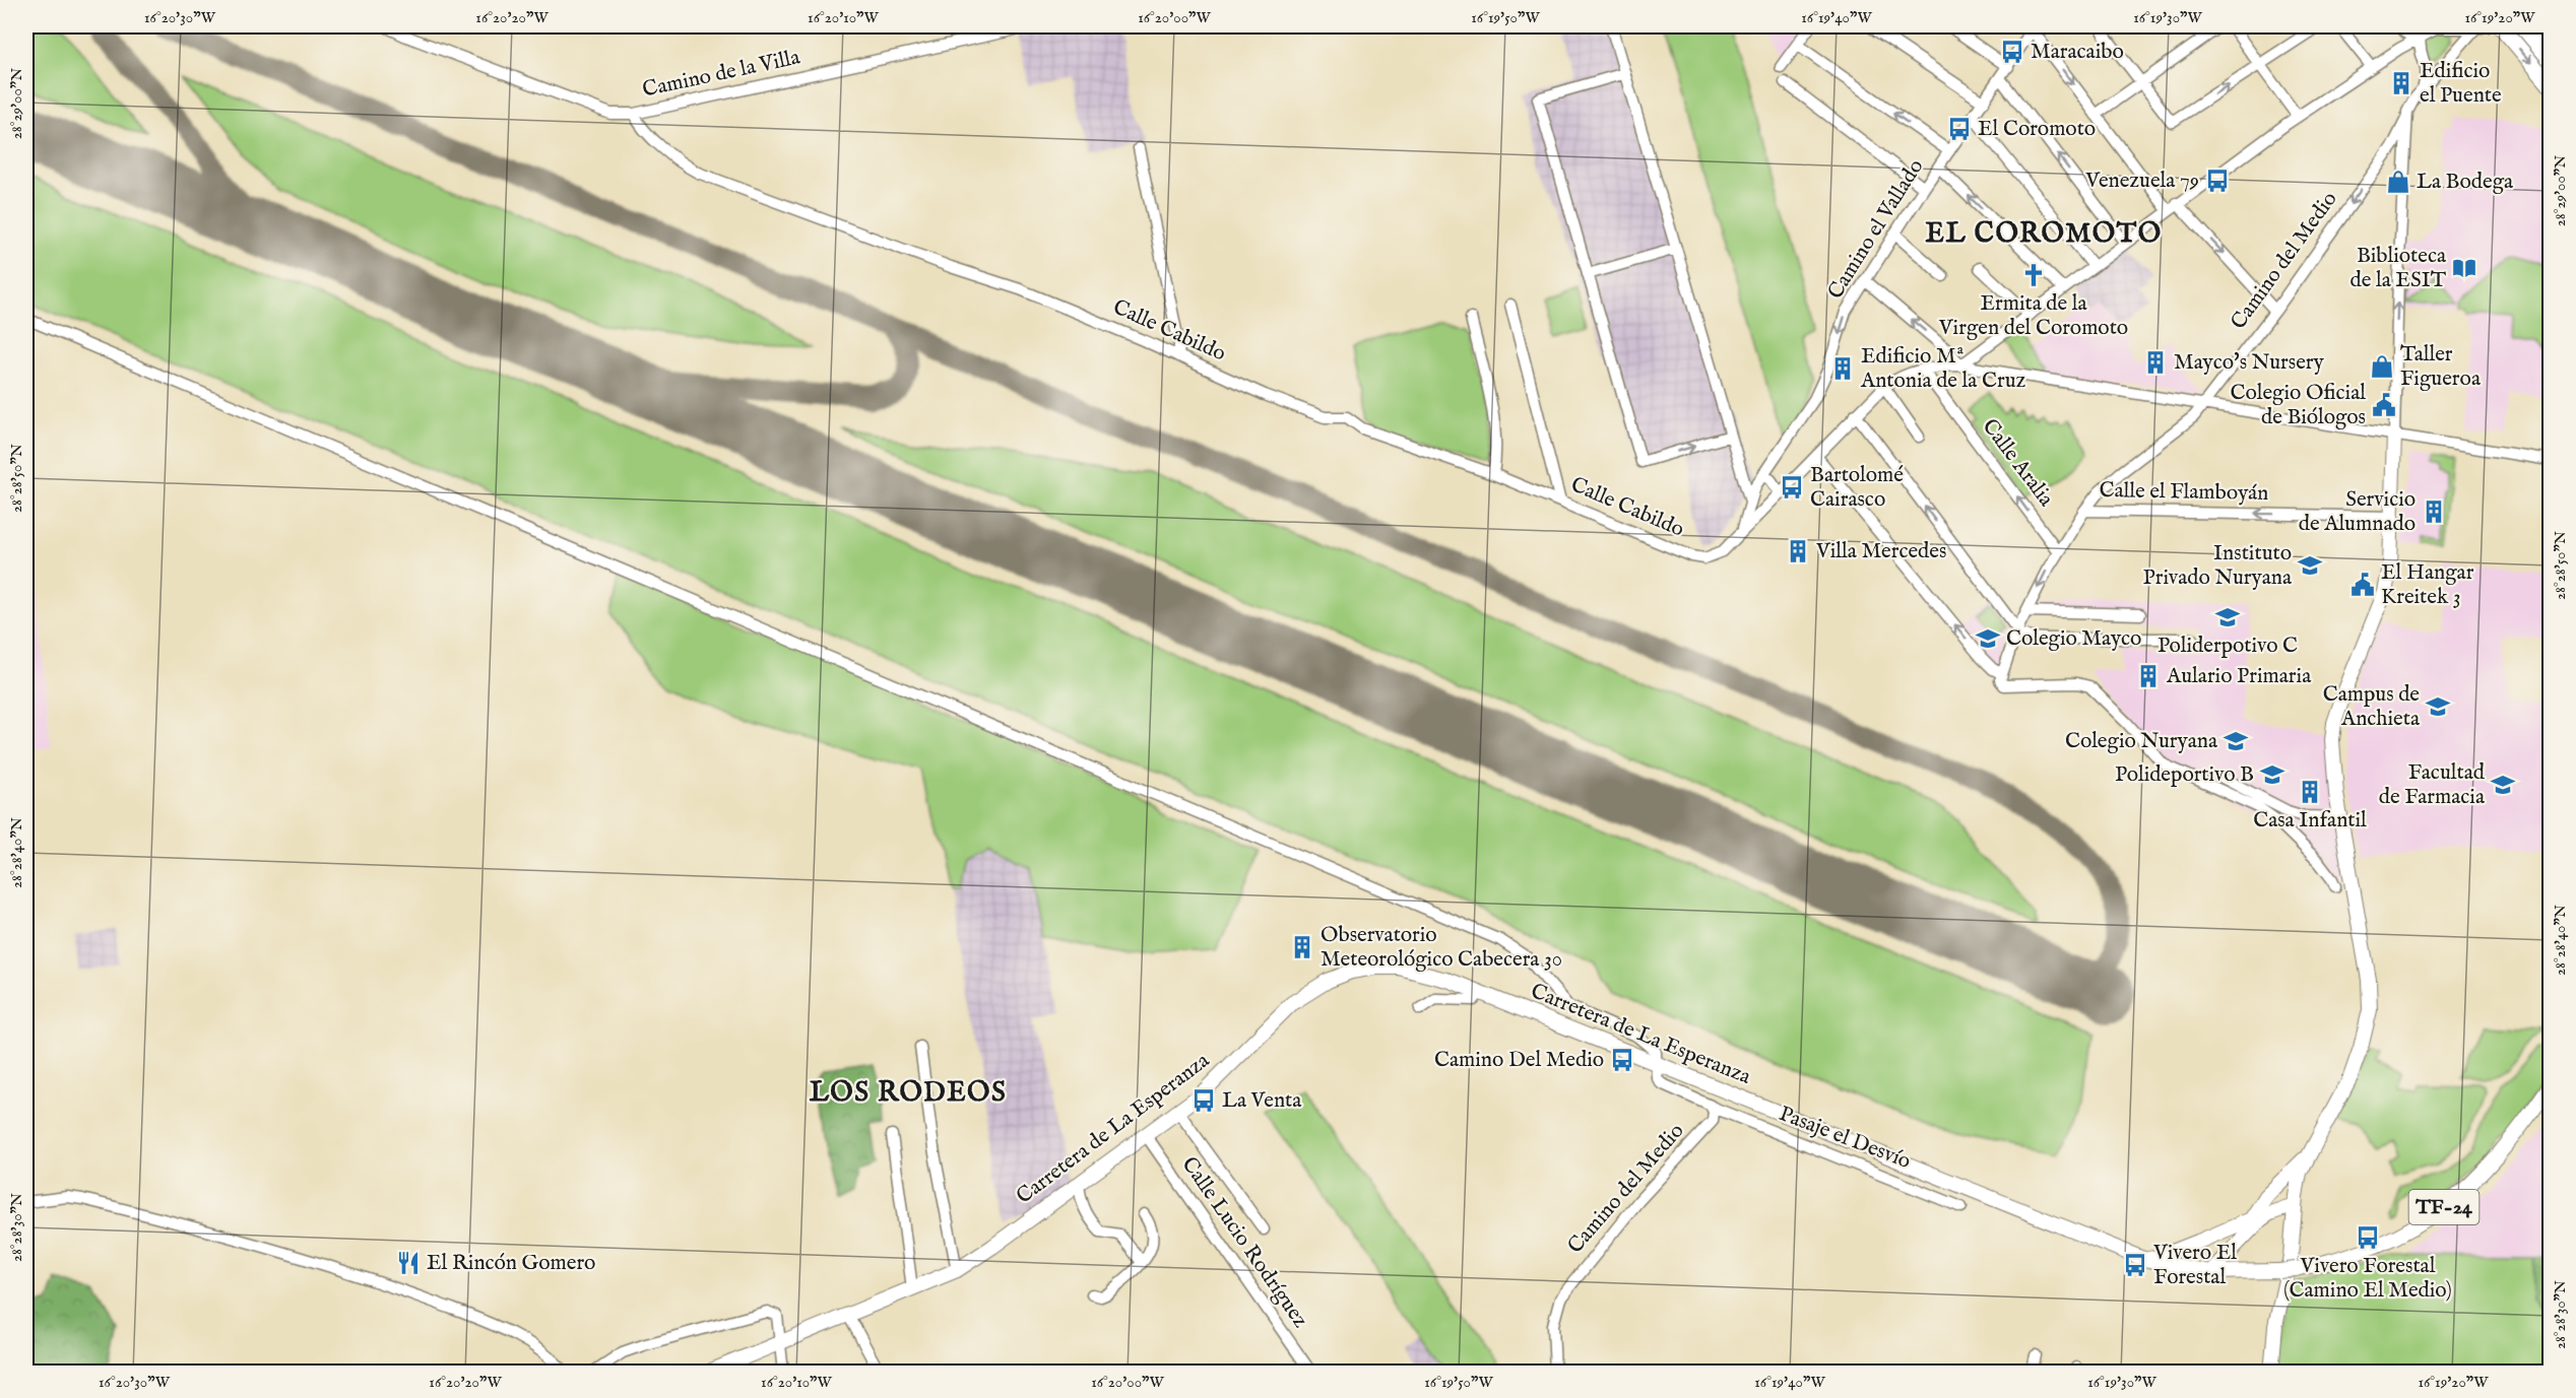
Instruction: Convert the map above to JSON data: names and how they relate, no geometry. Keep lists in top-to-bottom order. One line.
{"streets":{"main road":["Carretera de La Esperanza","TF-24"],"street":["Camino de la Villa","Camino el Vallado","Camino del Medio","Calle Cabildo","Calle Aralia","Calle el Flamboyán","Pasaje el Desvío","Calle Lucio Rodríguez"]},"crossings":[["Camino de la Villa","Calle Cabildo"],["Camino del Medio","Calle Aralia"],["Camino del Medio","Calle el Flamboyán"],["Camino del Medio","Carretera de La Esperanza"],["Camino del Medio","Pasaje el Desvío"],["Carretera de La Esperanza","Calle Lucio Rodríguez"]],"districts":["EL COROMOTO","LOS RODEOS"],"places":{"bus stop":["Maracaibo","El Coromoto","Venezuela 79","Bartolomé Cairasco","Camino Del Medio","La Venta","Vivero Forestal (Camino El Medio)","Vivero El Forestal"],"building":["Edificio el Puente","Mayco's Nursery","Edificio Mª Antonia de la Cruz","Servicio de Alumnado","Villa Mercedes","Aulario Primaria","Casa Infantil","Observatorio Meteorológico Cabecera 30"],"shop":["La Bodega","Taller Figueroa"],"library":["Biblioteca de la ESIT"],"church":["Ermita de la Virgen del Coromoto"],"public building":["Colegio Oficial de Biólogos","El Hangar Kreitek 3"],"school or university":["Instituto Privado Nuryana","Poliderpotivo C","Colegio Mayco","Campus de Anchieta","Colegio Nuryana","Polideportivo B","Facultad de Farmacia"],"restaurant":["El Rincón Gomero"]},"coordinates":["16°20'30\"W","16°20'20\"W","16°20'10\"W","16°20'00\"W","16°19'50\"W","16°19'40\"W","16°19'30\"W","16°19'20\"W","28°29'00\"N","28°28'50\"N","28°28'40\"N","28°28'30\"N"]}
